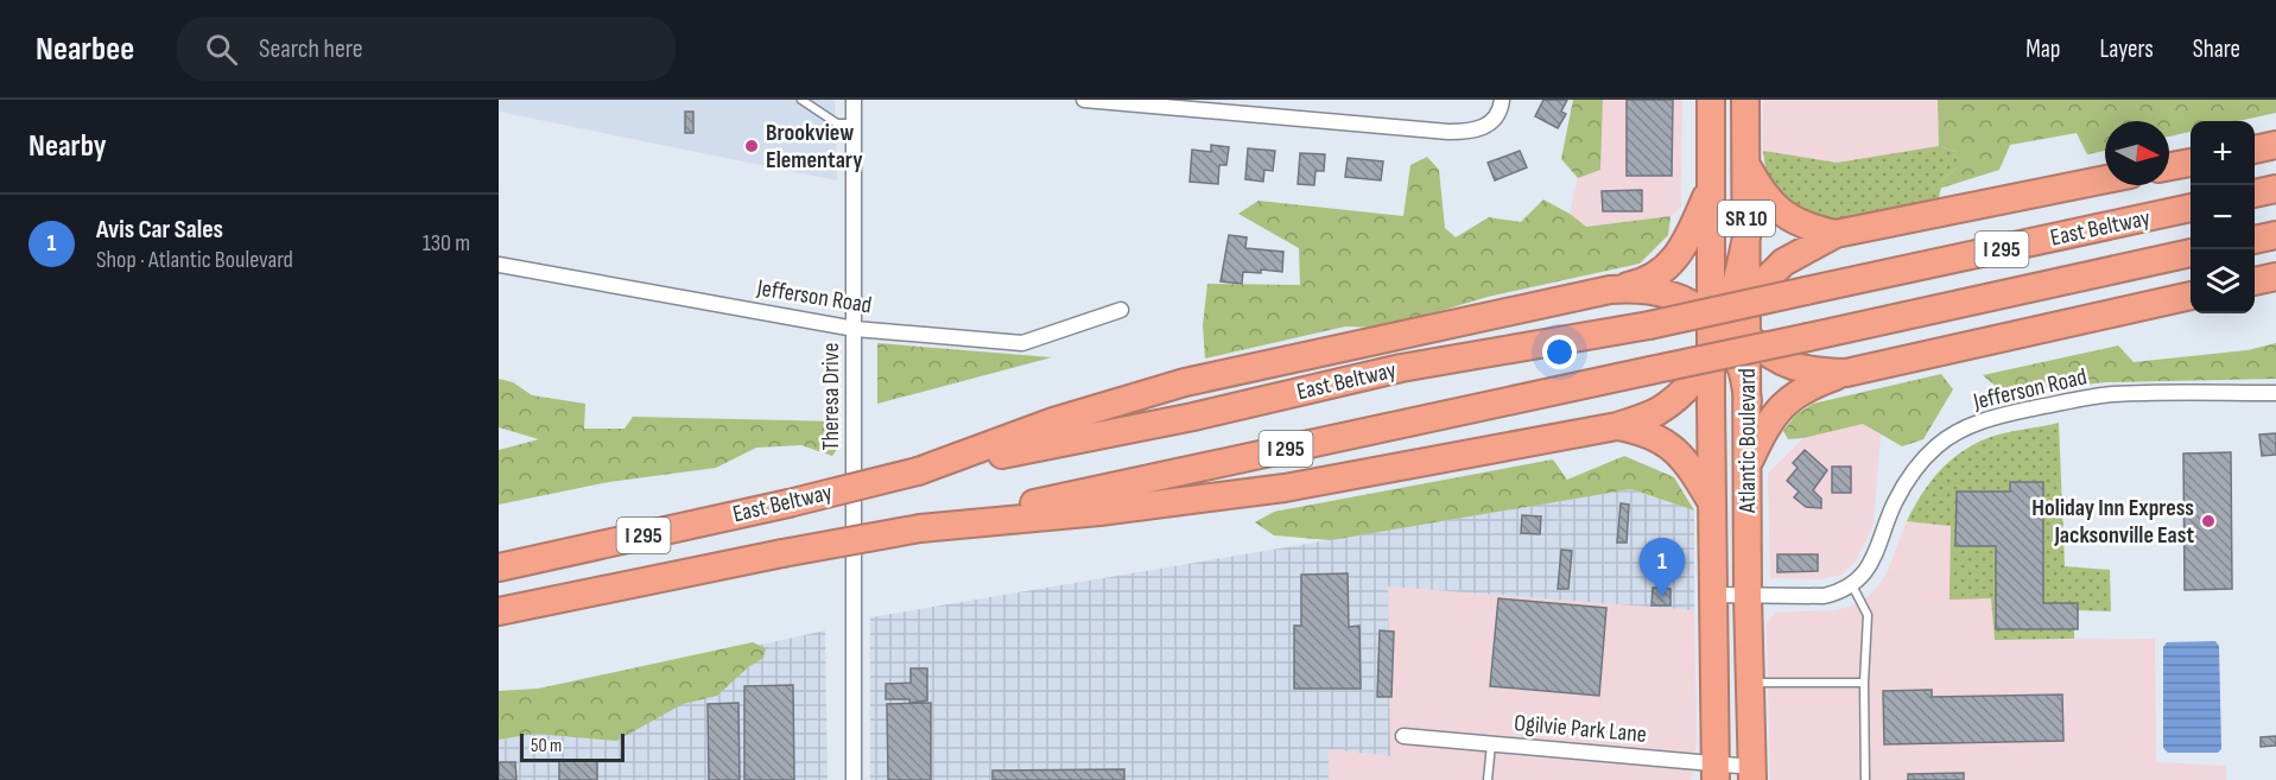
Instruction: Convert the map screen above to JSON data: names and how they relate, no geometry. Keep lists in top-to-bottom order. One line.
{"streets":{"highway":["SR 10","East Beltway","I 295","Atlantic Boulevard"],"street":["Jefferson Road","Theresa Drive","Ogilvie Park Lane"]},"crossings":[["SR 10","Atlantic Boulevard"],["Jefferson Road","Theresa Drive"],["Atlantic Boulevard","Ogilvie Park Lane"]],"places":["Brookview Elementary","Holiday Inn Express Jacksonville East"],"scale_bar":"50 m","north":"right","page":{"header":"Nearbee","search":"Search here","nav":["Map","Layers","Share"],"heading":"Nearby","map_buttons":["+","−"],"list":[{"mark":"1","name":"Avis Car Sales","note":"Shop · Atlantic Boulevard","value":"130 m"}],"pins":"1","scale":"50 m"}}
